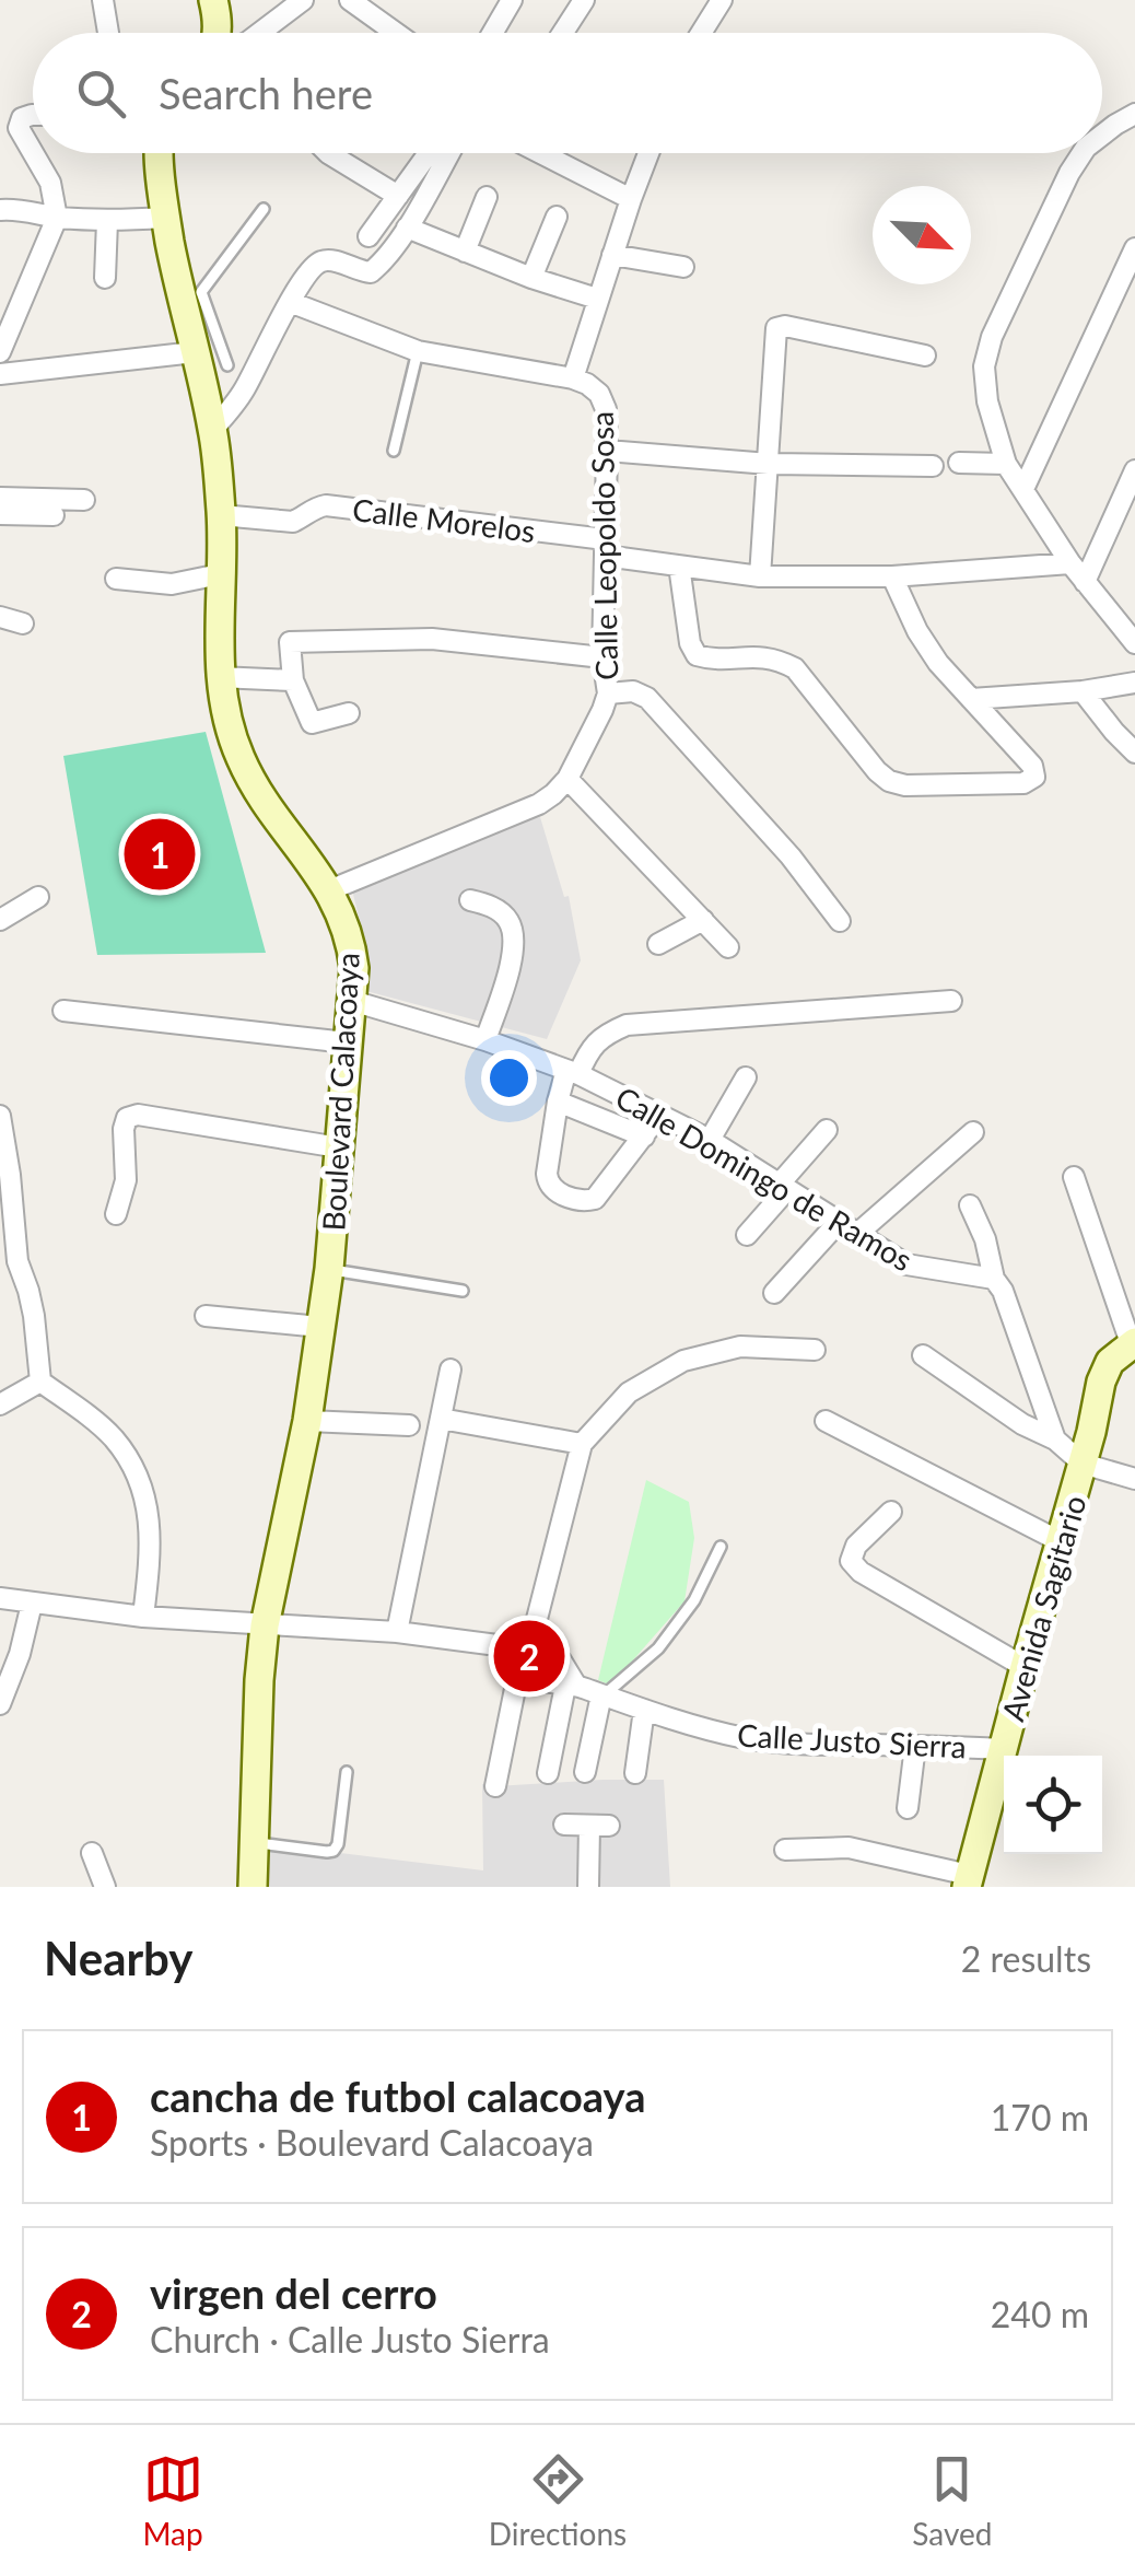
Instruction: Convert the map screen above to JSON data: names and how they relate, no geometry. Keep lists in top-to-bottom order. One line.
{"streets":{"street":["Calle Morelos","Calle Leopoldo Sosa","Boulevard Calacoaya","Calle Domingo de Ramos","Avenida Sagitario","Calle Justo Sierra"]},"crossings":[["Calle Morelos","Calle Leopoldo Sosa"],["Calle Morelos","Boulevard Calacoaya"],["Calle Leopoldo Sosa","Boulevard Calacoaya"],["Boulevard Calacoaya","Calle Domingo de Ramos"],["Boulevard Calacoaya","Calle Justo Sierra"],["Avenida Sagitario","Calle Justo Sierra"]],"north":"bottom right","page":{"search":"Search here","pins":["1","2"],"heading":["Nearby","2 results"],"list":[{"mark":"1","name":"cancha de futbol calacoaya","note":"Sports · Boulevard Calacoaya","value":"170 m"},{"mark":"2","name":"virgen del cerro","note":"Church · Calle Justo Sierra","value":"240 m"}],"nav":["Map","Directions","Saved"]}}
